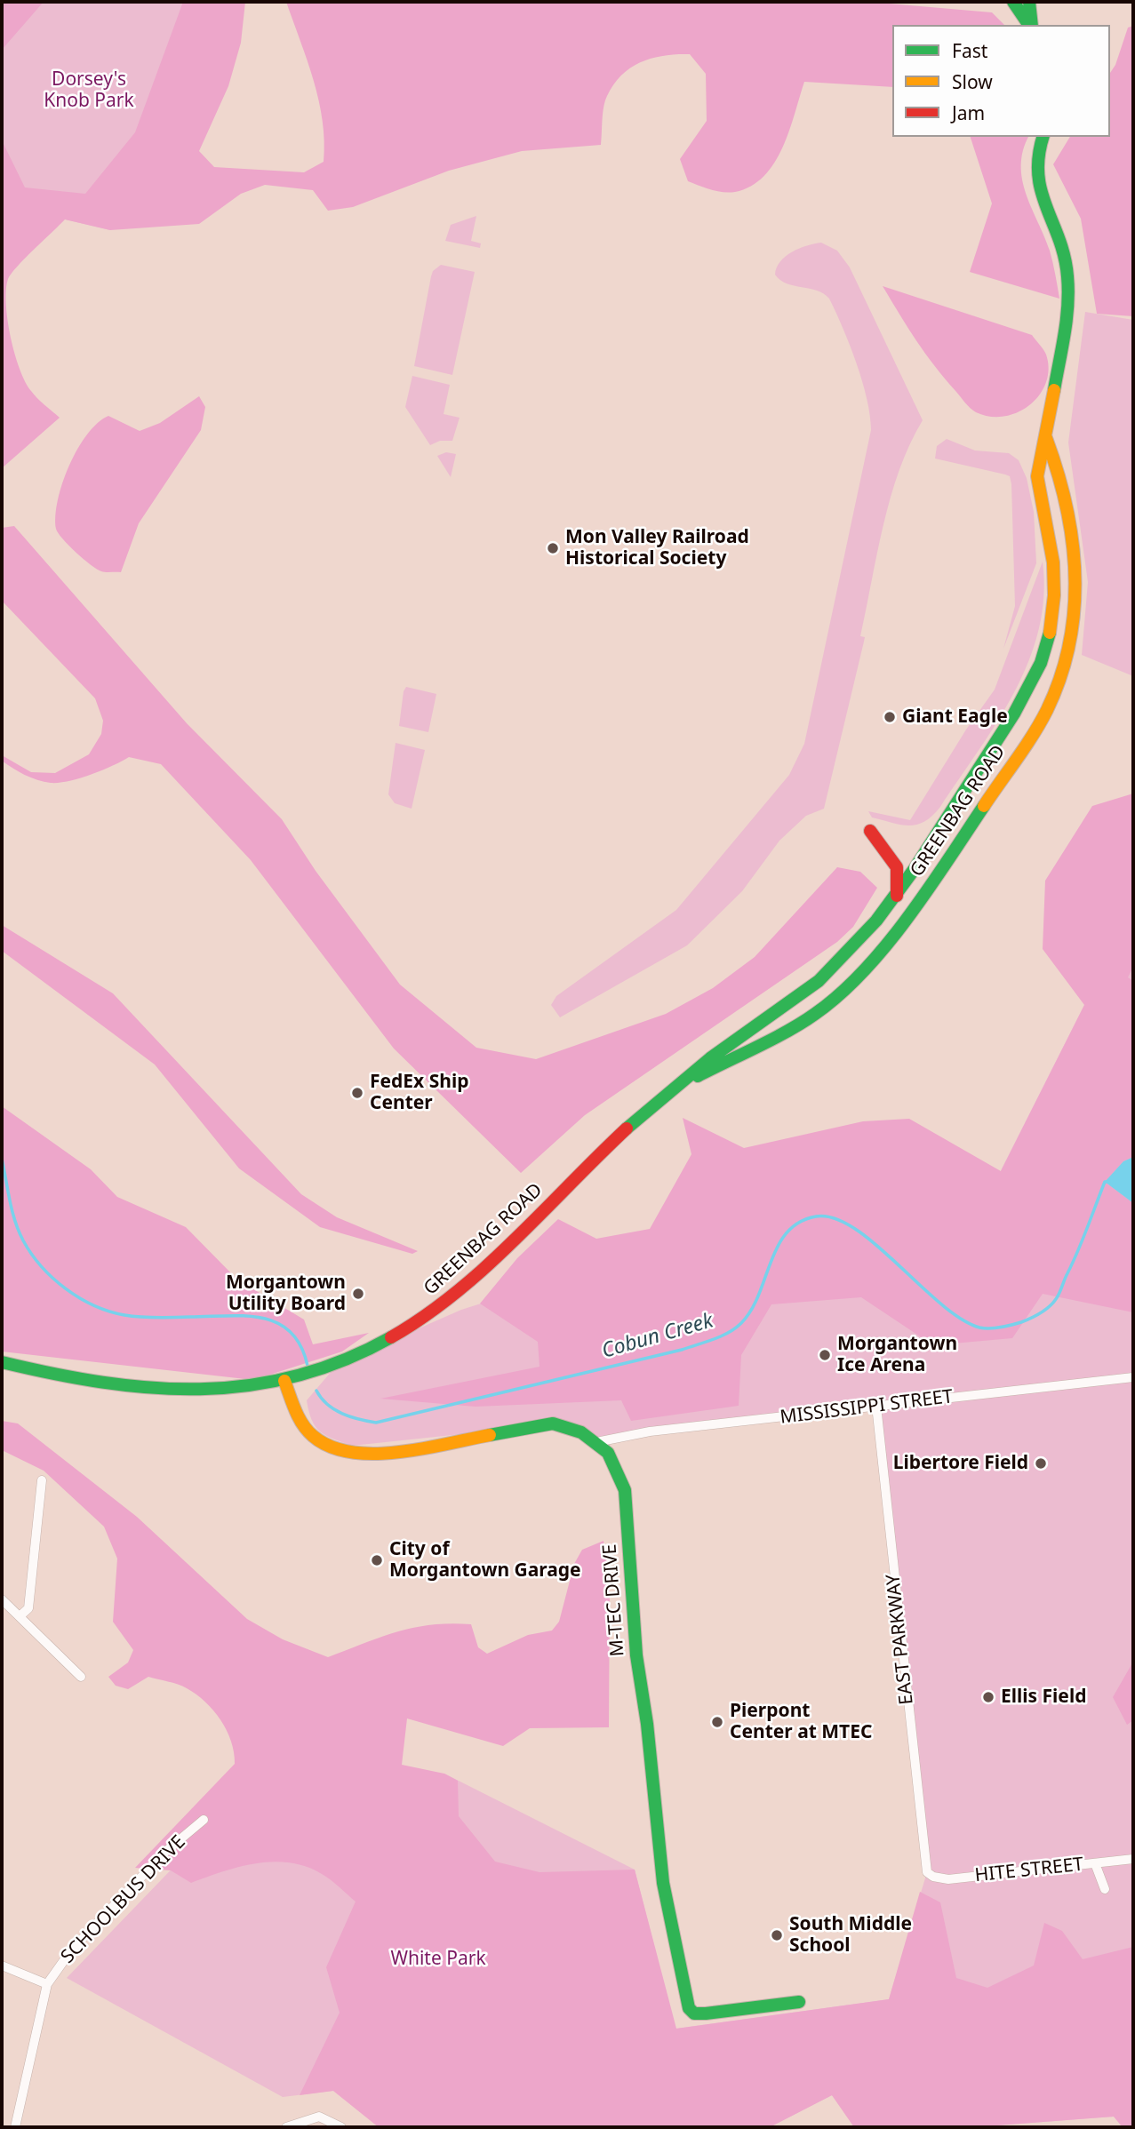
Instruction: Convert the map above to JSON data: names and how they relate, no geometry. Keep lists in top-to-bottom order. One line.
{"streets":{"main road":["GREENBAG ROAD","M-TEC DRIVE"],"street":["MISSISSIPPI STREET","EAST PARKWAY","HITE STREET","SCHOOLBUS DRIVE"]},"crossings":[["MISSISSIPPI STREET","M-TEC DRIVE"],["MISSISSIPPI STREET","EAST PARKWAY"],["EAST PARKWAY","HITE STREET"]],"water":["Cobun Creek"],"parks":["Dorsey's Knob Park","White Park"],"places":["Mon Valley Railroad Historical Society","Giant Eagle","FedEx Ship Center","Morgantown Utility Board","Morgantown Ice Arena","Libertore Field","City of Morgantown Garage","Ellis Field","Pierpont Center at MTEC","South Middle School"],"legend":["Fast","Slow","Jam"]}
